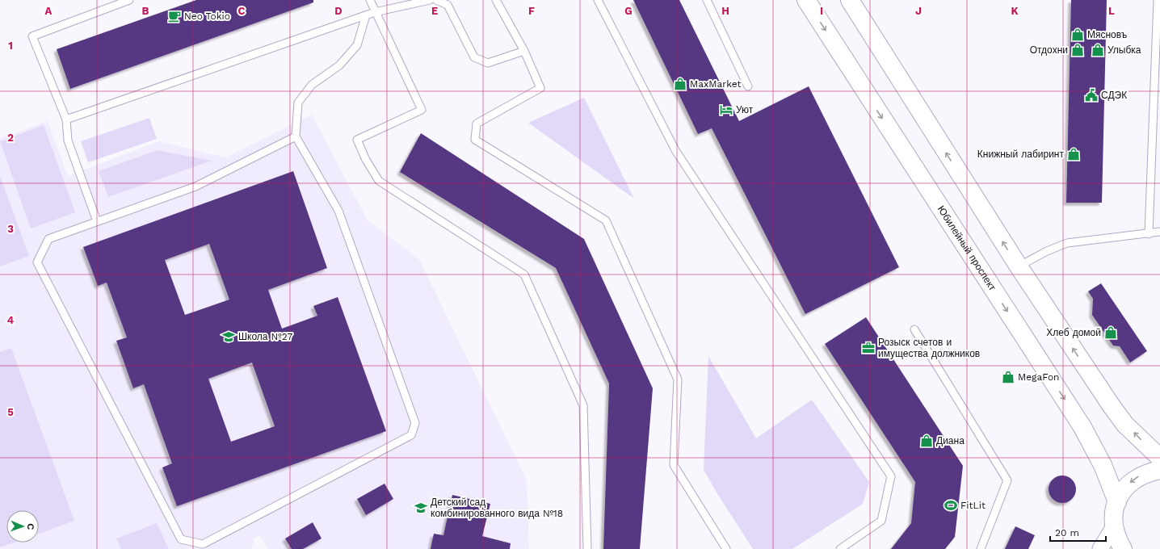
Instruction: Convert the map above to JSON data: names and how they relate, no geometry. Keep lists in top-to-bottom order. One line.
{"streets":{"main road":["Юбилейный проспект"]},"places":{"cafe":["Neo Tokio"],"shop":["Мясновъ","Отдохни","Улыбка","MaxMarket","Книжный лабиринт","Хлеб домой","MegaFon","Диана"],"public building":["СДЭК"],"hotel":["Уют"],"school or university":["Школа №27","Детский сад комбинированного вида №18"],"office":["Розыск счетов и имущества должников"],"sports":["FitLit"]},"scale_bar":"20 m","north":"right","grid":{"columns":["A","B","C","D","E","F","G","H","I","J","K","L"],"rows":["1","2","3","4","5"]}}
